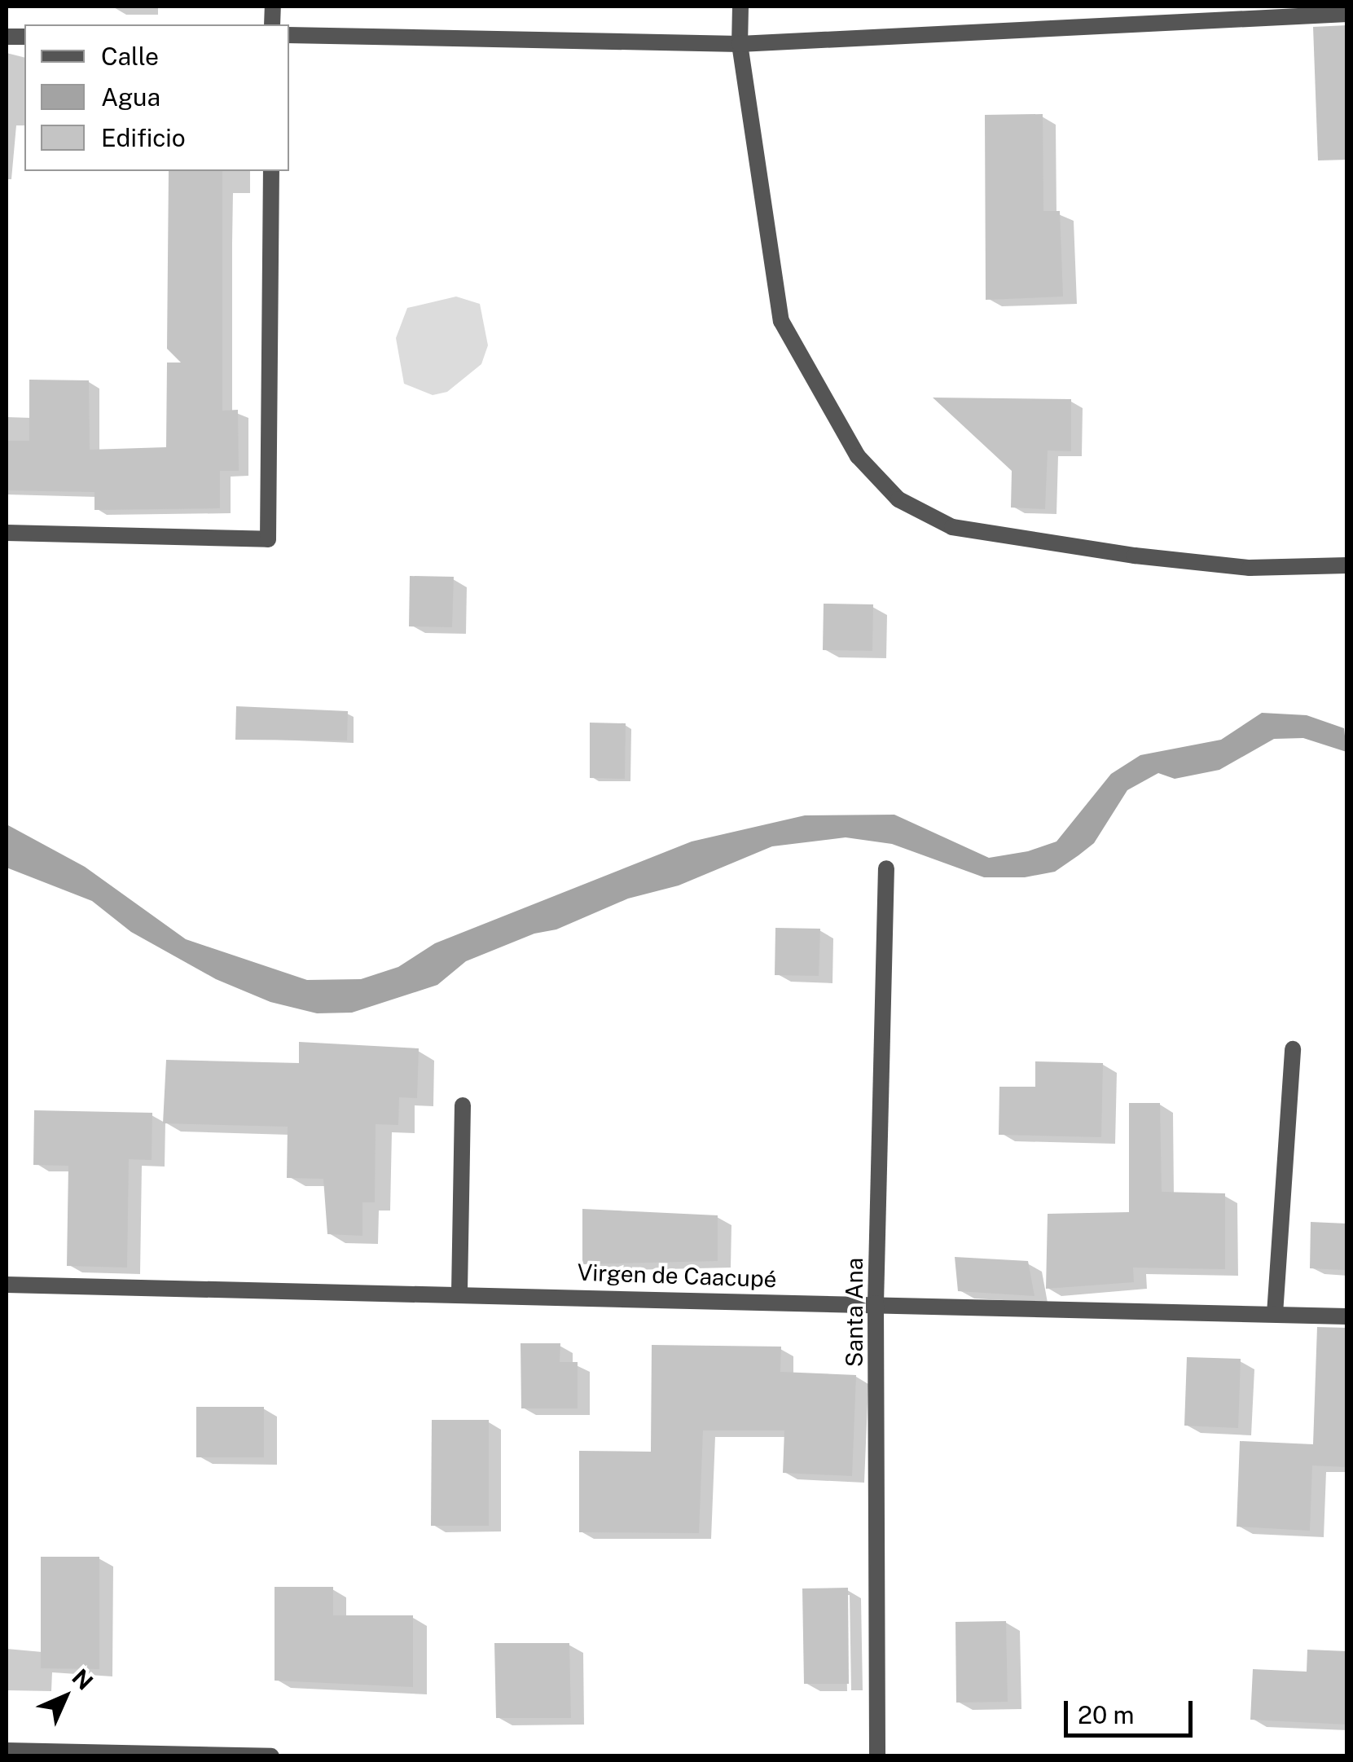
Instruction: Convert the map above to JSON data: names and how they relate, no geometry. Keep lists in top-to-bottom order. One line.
{"streets":{"street":["Virgen de Caacupé","Santa Ana"]},"crossings":[["Virgen de Caacupé","Santa Ana"]],"legend":["Calle","Agua","Edificio"],"scale_bar":"20 m","north":"top right"}
